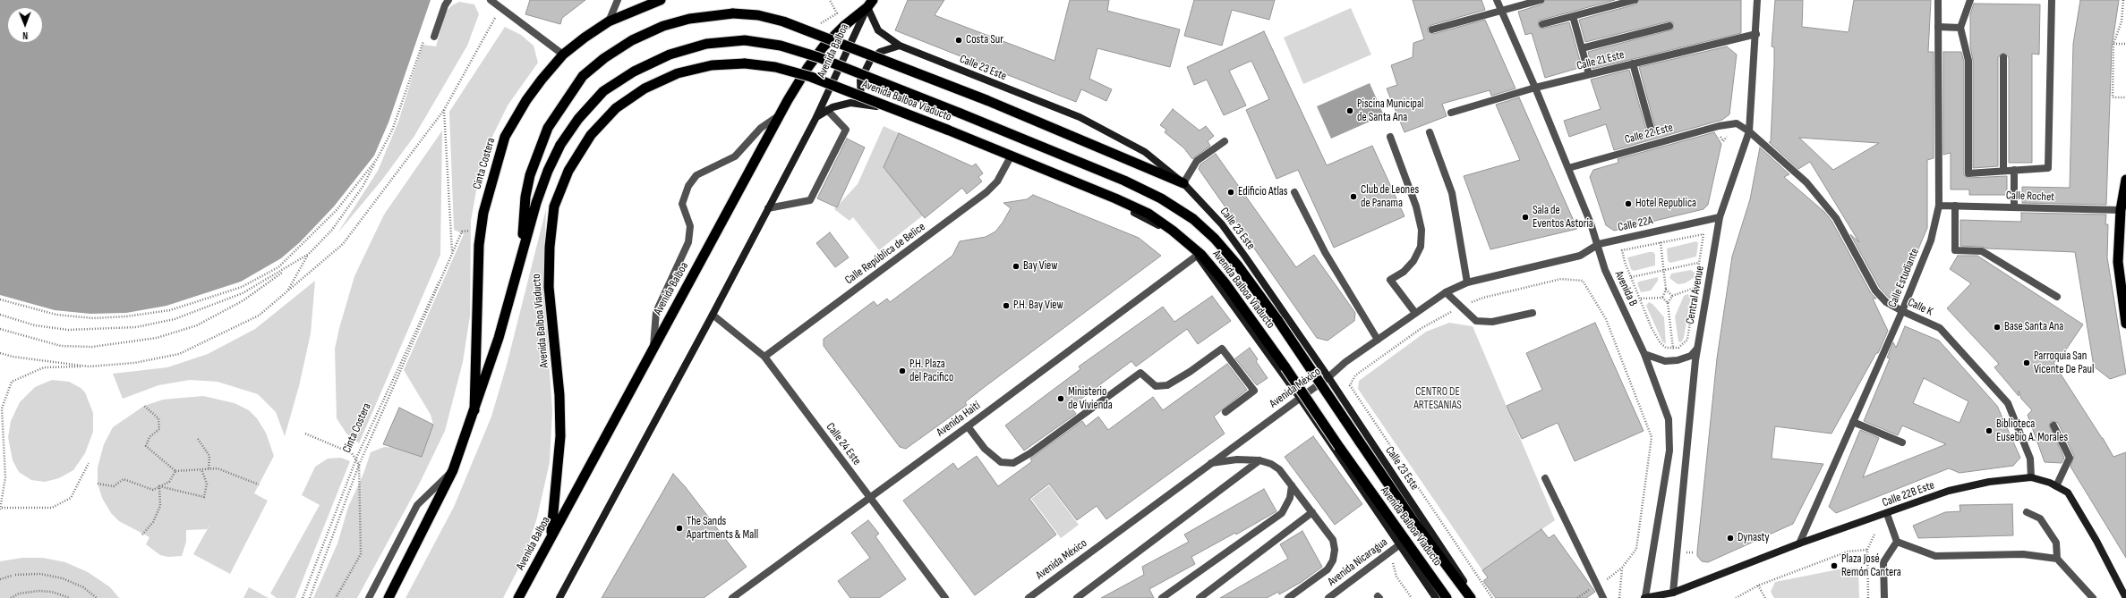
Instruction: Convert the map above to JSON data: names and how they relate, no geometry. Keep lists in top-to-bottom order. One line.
{"streets":{"highway":["Avenida Balboa","Avenida Balboa Viaducto","Cinta Costera"],"main road":["Calle 23 Este","Calle 22B Este"],"street":["Calle 21 Este","Calle 22 Este","Calle Rochet","Calle 22A","Calle República de Belice","Calle Estudiante","Avenida B","Central Avenue","Calle K","Avenida México","Avenida Haití","Calle 24 Este","Avenida Nicaragua"]},"crossings":[["Avenida Balboa","Calle 23 Este"],["Avenida Balboa","Avenida Balboa Viaducto"],["Avenida Balboa","Calle 24 Este"],["Calle 21 Este","Avenida B"],["Calle 21 Este","Central Avenue"],["Calle 23 Este","Avenida México"],["Avenida Balboa Viaducto","Cinta Costera"],["Calle 22 Este","Avenida B"],["Calle 22 Este","Calle K"],["Calle Rochet","Calle Estudiante"],["Calle 22A","Avenida B"],["Calle 22A","Central Avenue"],["Calle 22A","Avenida México"],["Calle República de Belice","Calle 24 Este"],["Calle Estudiante","Calle K"],["Calle Estudiante","Calle 22B Este"],["Avenida B","Avenida México"],["Avenida B","Calle 22B Este"],["Central Avenue","Calle K"],["Central Avenue","Calle 22B Este"],["Calle K","Calle 22B Este"],["Avenida Haití","Calle 24 Este"]],"parks":["CENTRO DE ARTESANIAS"],"places":["Costa Sur","Piscina Municipal de Santa Ana","Edificio Atlas","Club de Leones de Panama","Hotel Republica","Sala de Eventos Astoria","Bay View","P.H. Bay View","Base Santa Ana","Parroquia San Vicente De Paul","P.H. Plaza del Pacifico","Ministerio de Vivienda","Biblioteca Eusebio A. Morales","The Sands Apartments & Mall","Dynasty","Plaza José Remón Cantera"],"north":"bottom"}
